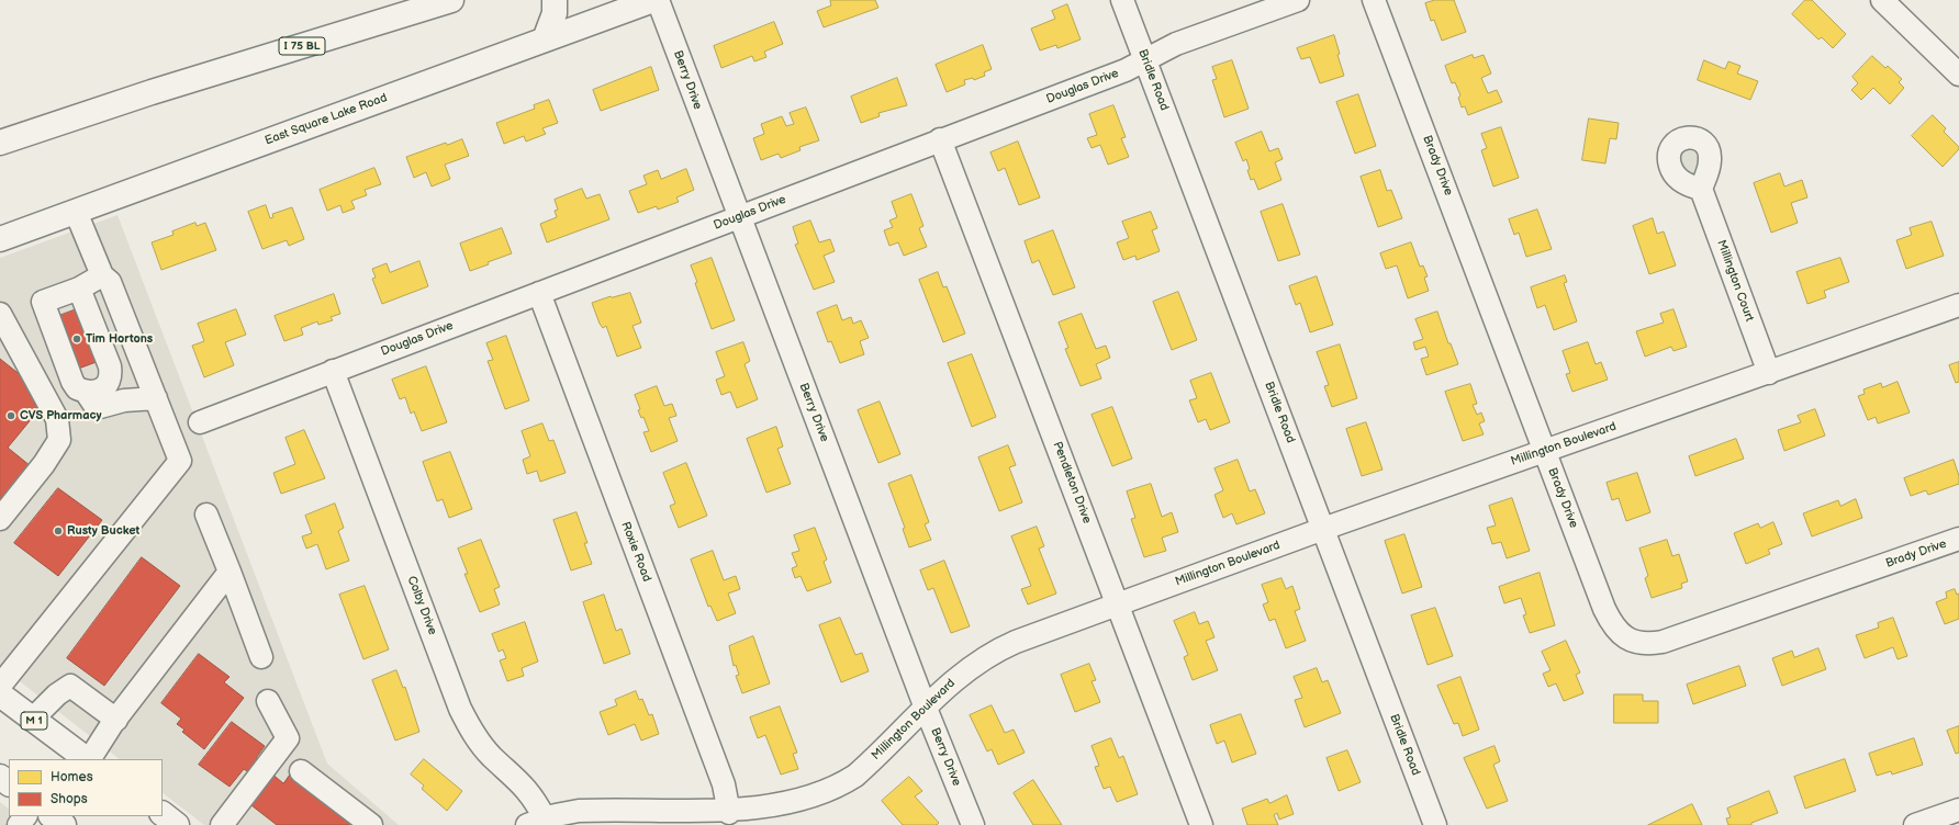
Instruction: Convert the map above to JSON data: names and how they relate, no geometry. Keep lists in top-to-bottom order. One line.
{"streets":{"main road":["I 75 BL","East Square Lake Road","M 1"],"street":["Berry Drive","Bridle Road","Douglas Drive","Brady Drive","Millington Court","Millington Boulevard","Pendleton Drive","Roxie Road","Colby Drive"]},"crossings":[["Berry Drive","Douglas Drive"],["Berry Drive","Millington Boulevard"],["Bridle Road","Douglas Drive"],["Bridle Road","Millington Boulevard"],["Douglas Drive","Pendleton Drive"],["Douglas Drive","Roxie Road"],["Douglas Drive","Colby Drive"],["Brady Drive","Millington Boulevard"],["Millington Court","Millington Boulevard"],["Millington Boulevard","Pendleton Drive"],["Millington Boulevard","Roxie Road"],["Millington Boulevard","Colby Drive"]],"places":["Tim Hortons","CVS Pharmacy","Rusty Bucket"],"legend":["Homes","Shops"]}
